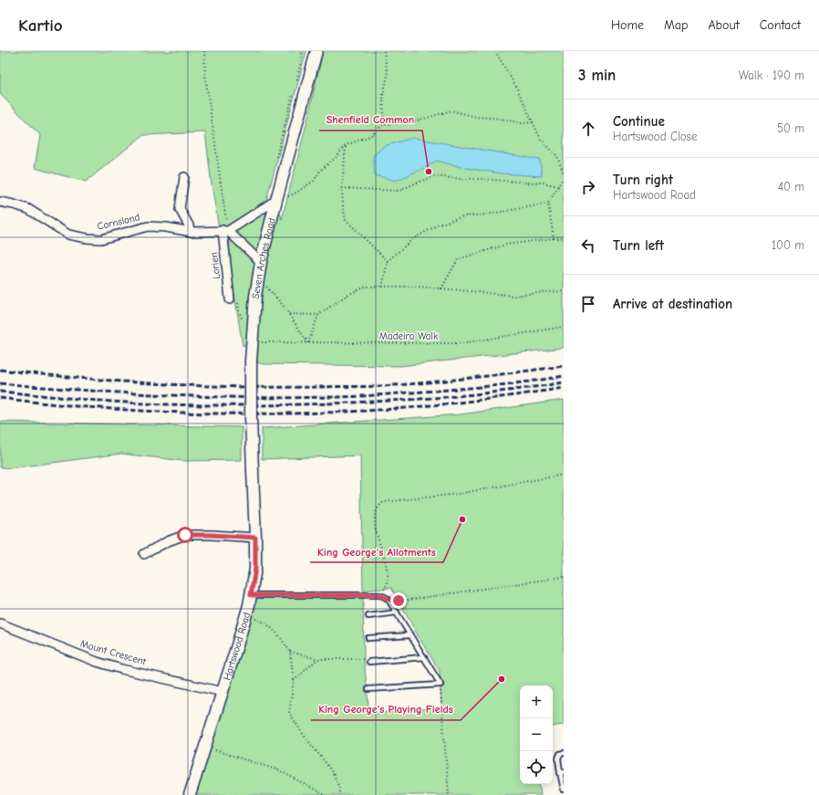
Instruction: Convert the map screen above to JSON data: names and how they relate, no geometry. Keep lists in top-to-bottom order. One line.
{"streets":{"street":["Cornsland","Seven Arches Road","Lorien","Hartswood Road","Mount Crescent"],"path":["Madeira Walk"]},"crossings":[["Cornsland","Seven Arches Road"],["Cornsland","Lorien"],["Seven Arches Road","Madeira Walk"],["Seven Arches Road","Hartswood Road"],["Hartswood Road","Mount Crescent"]],"places":["Shenfield Common","King George's Allotments","King George's Playing Fields"],"page":{"header":"Kartio","nav":["Home","Map","About","Contact"],"heading":["3 min","Walk · 190 m"],"list":[["Continue","Hartswood Close","50 m"],["Turn right","Hartswood Road","40 m"],["Turn left","100 m"],"Arrive at destination"],"map_buttons":["+","−"]}}
